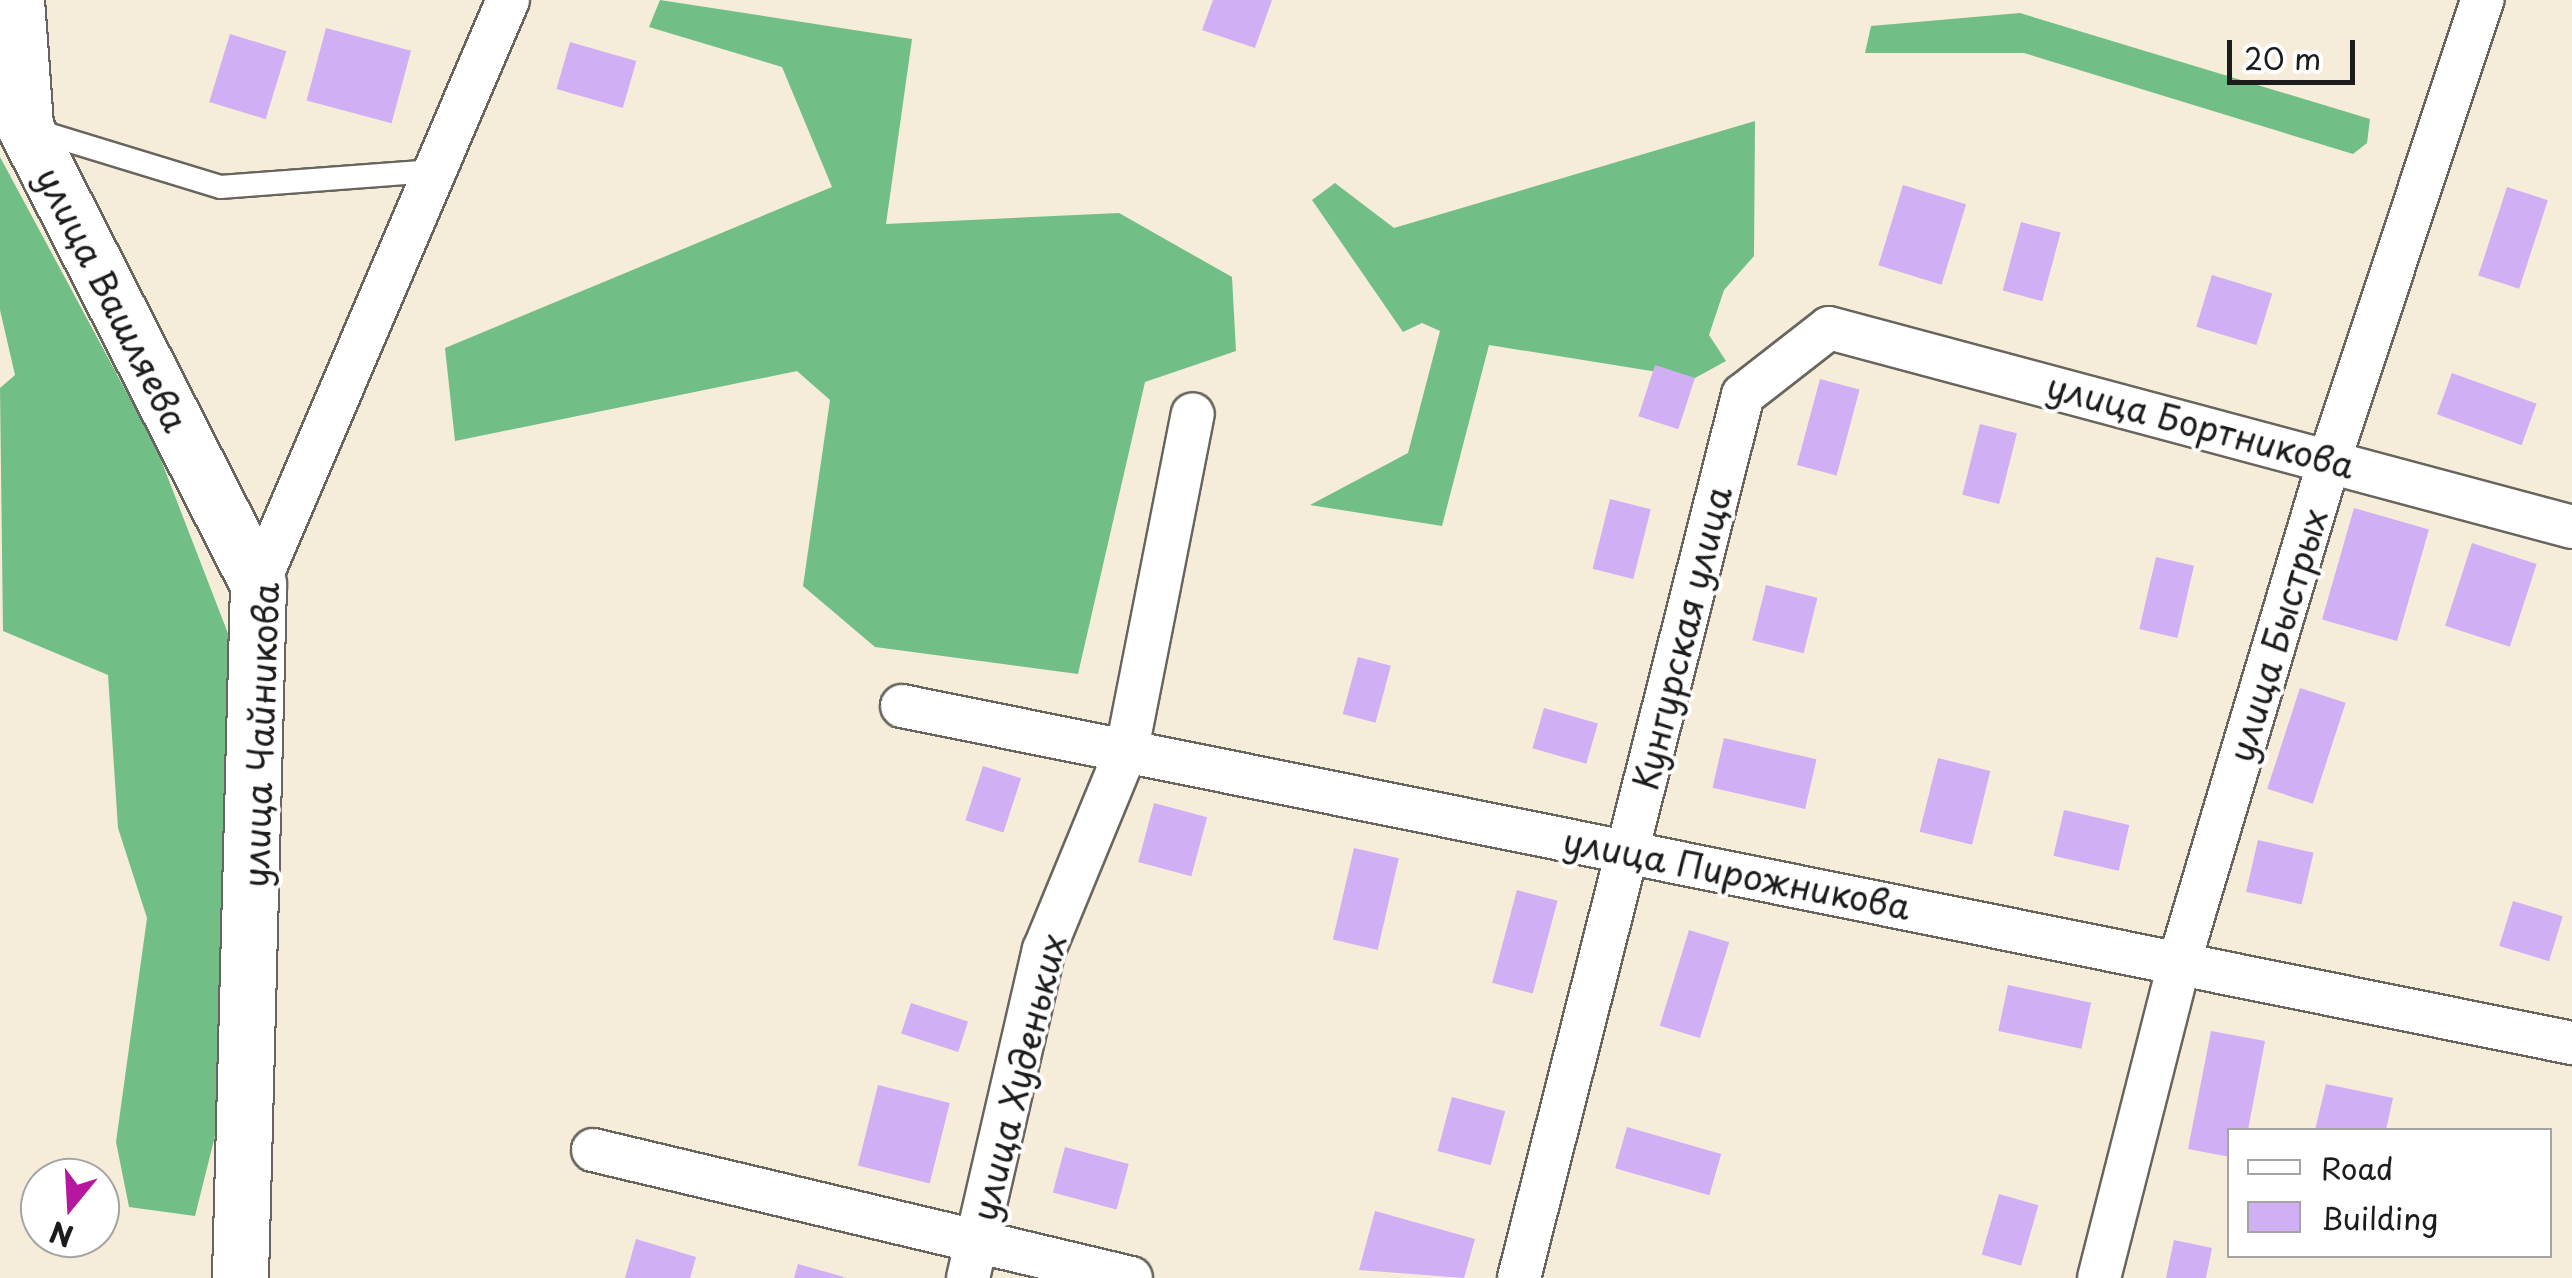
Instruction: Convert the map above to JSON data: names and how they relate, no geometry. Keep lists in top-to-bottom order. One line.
{"streets":{"street":["улица Вашляева","улица Бортникова","улица Быстрых","Кунгурская улица","улица Чайникова","улица Пирожникова","улица Худеньких"]},"crossings":[["улица Вашляева","улица Чайникова"],["улица Бортникова","улица Быстрых"],["улица Бортникова","Кунгурская улица"],["улица Быстрых","улица Пирожникова"],["Кунгурская улица","улица Пирожникова"],["улица Пирожникова","улица Худеньких"]],"legend":["Road","Building"],"scale_bar":"20 m","north":"bottom"}
